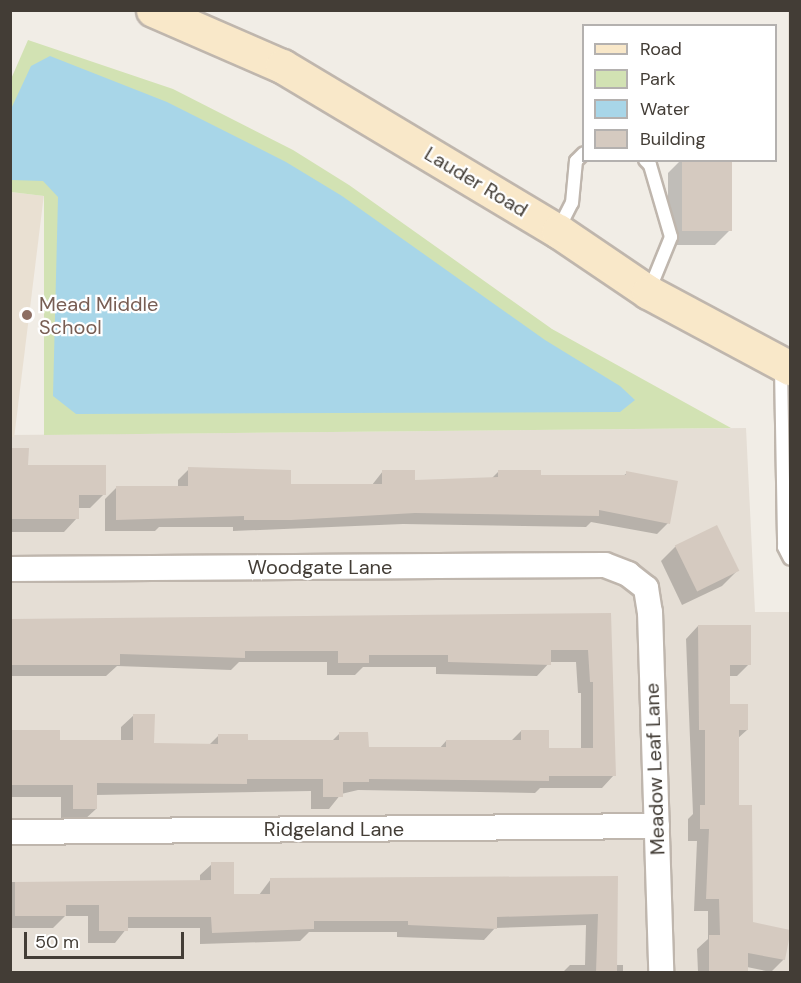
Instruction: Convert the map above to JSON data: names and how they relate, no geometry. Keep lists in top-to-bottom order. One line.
{"streets":{"main road":["Lauder Road"],"street":["Woodgate Lane","Meadow Leaf Lane","Ridgeland Lane"]},"crossings":[["Woodgate Lane","Meadow Leaf Lane"],["Meadow Leaf Lane","Ridgeland Lane"]],"places":["Mead Middle School"],"legend":["Road","Park","Water","Building"],"scale_bar":"50 m"}
